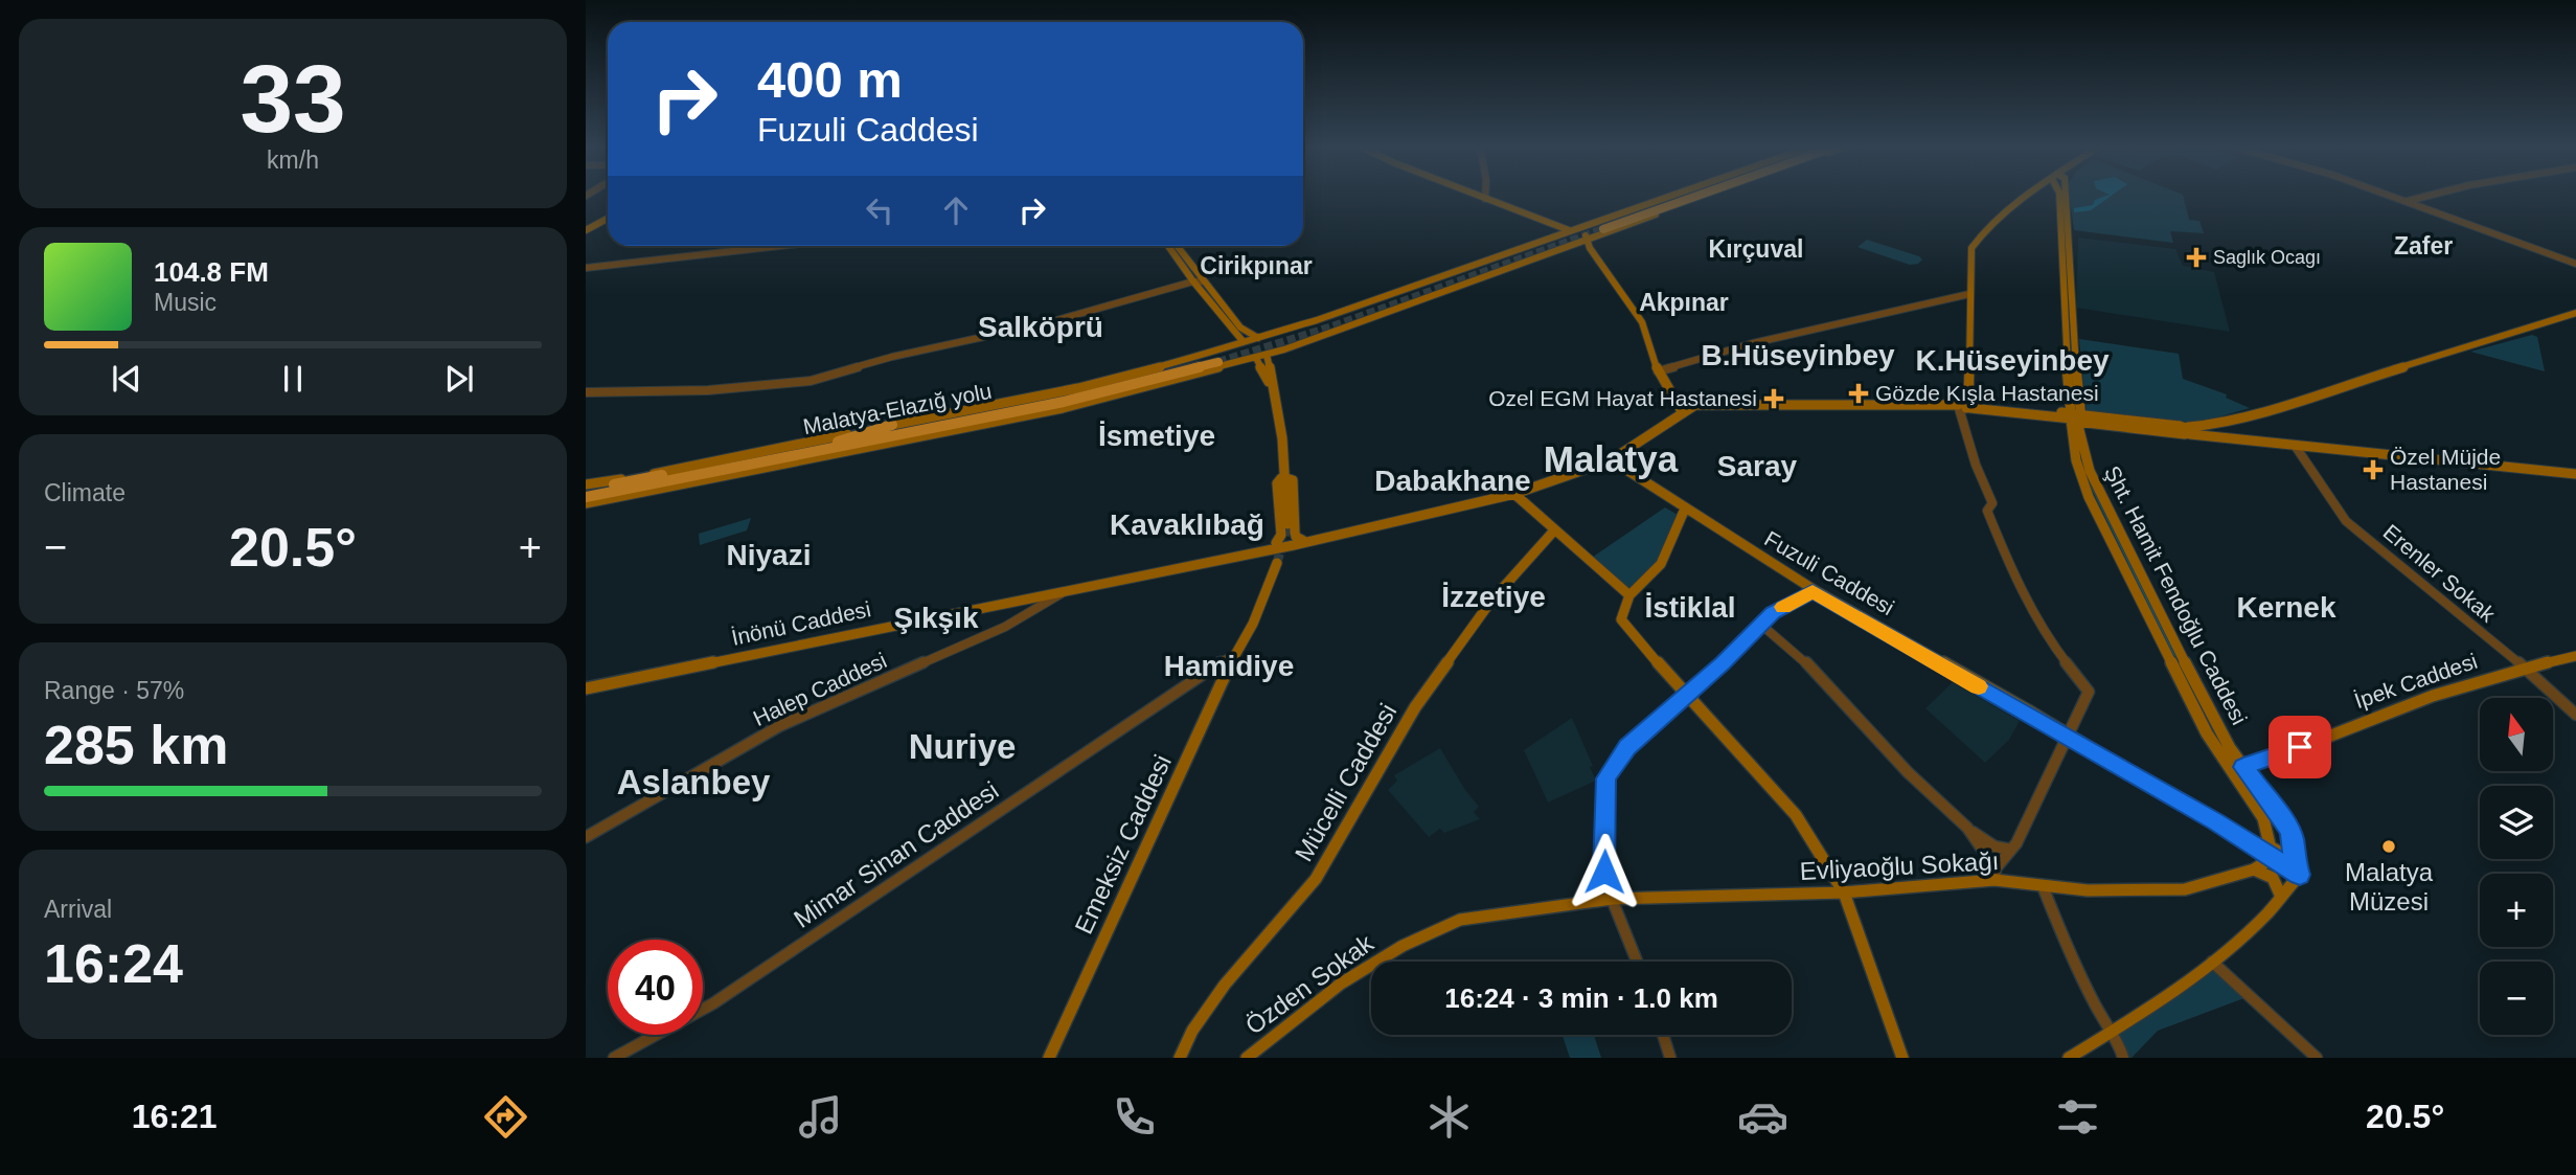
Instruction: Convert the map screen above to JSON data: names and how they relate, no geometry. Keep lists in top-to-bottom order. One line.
{"streets":{"highway":["Malatya-Elazığ yolu"],"main road":["Fuzuli Caddesi","Şht. Hamit Fendoğlu Caddesi","İnönü Caddesi","İpek Caddesi","Mücelli Caddesi","Emeksiz Caddesi","Evliyaoğlu Sokağı","Özden Sokak"],"street":["Erenler Sokak","Halep Caddesi","Mimar Sinan Caddesi"]},"crossings":[["Fuzuli Caddesi","Şht. Hamit Fendoğlu Caddesi"],["Fuzuli Caddesi","İnönü Caddesi"],["Fuzuli Caddesi","Evliyaoğlu Sokağı"],["Erenler Sokak","İpek Caddesi"],["Şht. Hamit Fendoğlu Caddesi","İpek Caddesi"],["Şht. Hamit Fendoğlu Caddesi","Evliyaoğlu Sokağı"],["İnönü Caddesi","Halep Caddesi"],["İnönü Caddesi","Emeksiz Caddesi"],["Emeksiz Caddesi","Mimar Sinan Caddesi"],["Evliyaoğlu Sokağı","Özden Sokak"]],"districts":["Zafer","Kırçuval","Cirikpınar","Akpınar","Salköprü","B.Hüseyinbey","K.Hüseyinbey","İsmetiye","Malatya","Saray","Dabakhane","Kavaklıbağ","Niyazi","İzzetiye","İstiklal","Kernek","Şıkşık","Hamidiye","Nuriye","Aslanbey"],"places":{"health":["Saglık Ocagı","Gözde Kışla Hastanesi","Ozel EGM Hayat Hastanesi","Özel Müjde Hastanesi"],"other":["Malatya Müzesi"]},"north":"top","page":{"tile":[["33","km/h"],"Climate",["Range · 57%","285 km"],["Arrival","16:24"]],"turn":["400 m","Fuzuli Caddesi"],"song":["104.8 FM","Music"],"heat":["−","20.5°","+"],"map_buttons":["+","−"],"limit":"40","trip":"16:24 · 3 min · 1.0 km","tabs":["16:21","20.5°"]}}
